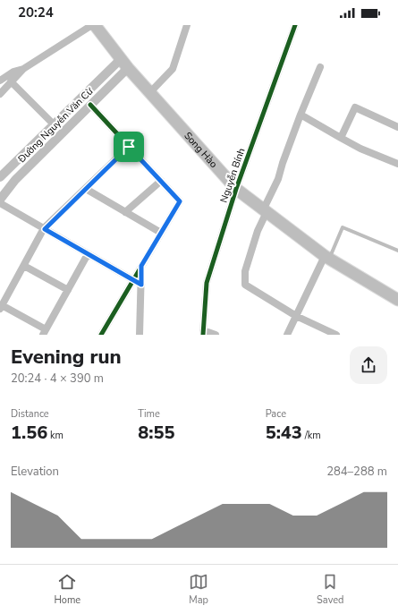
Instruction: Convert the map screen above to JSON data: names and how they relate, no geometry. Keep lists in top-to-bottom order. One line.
{"streets":{"main road":["Song Hào"],"street":["Đường Nguyễn Văn Cừ","Nguyễn Bính"]},"crossings":[["Đường Nguyễn Văn Cừ","Song Hào"],["Song Hào","Nguyễn Bính"]],"page":{"status":"20:24","heading":["Evening run","20:24 · 4 × 390 m"],"stats":[["Distance","1.56 km"],["Time","8:55"],["Pace","5:43 /km"]],"chart":["Elevation","284–288 m"],"tabs":["Home","Map","Saved"]}}
